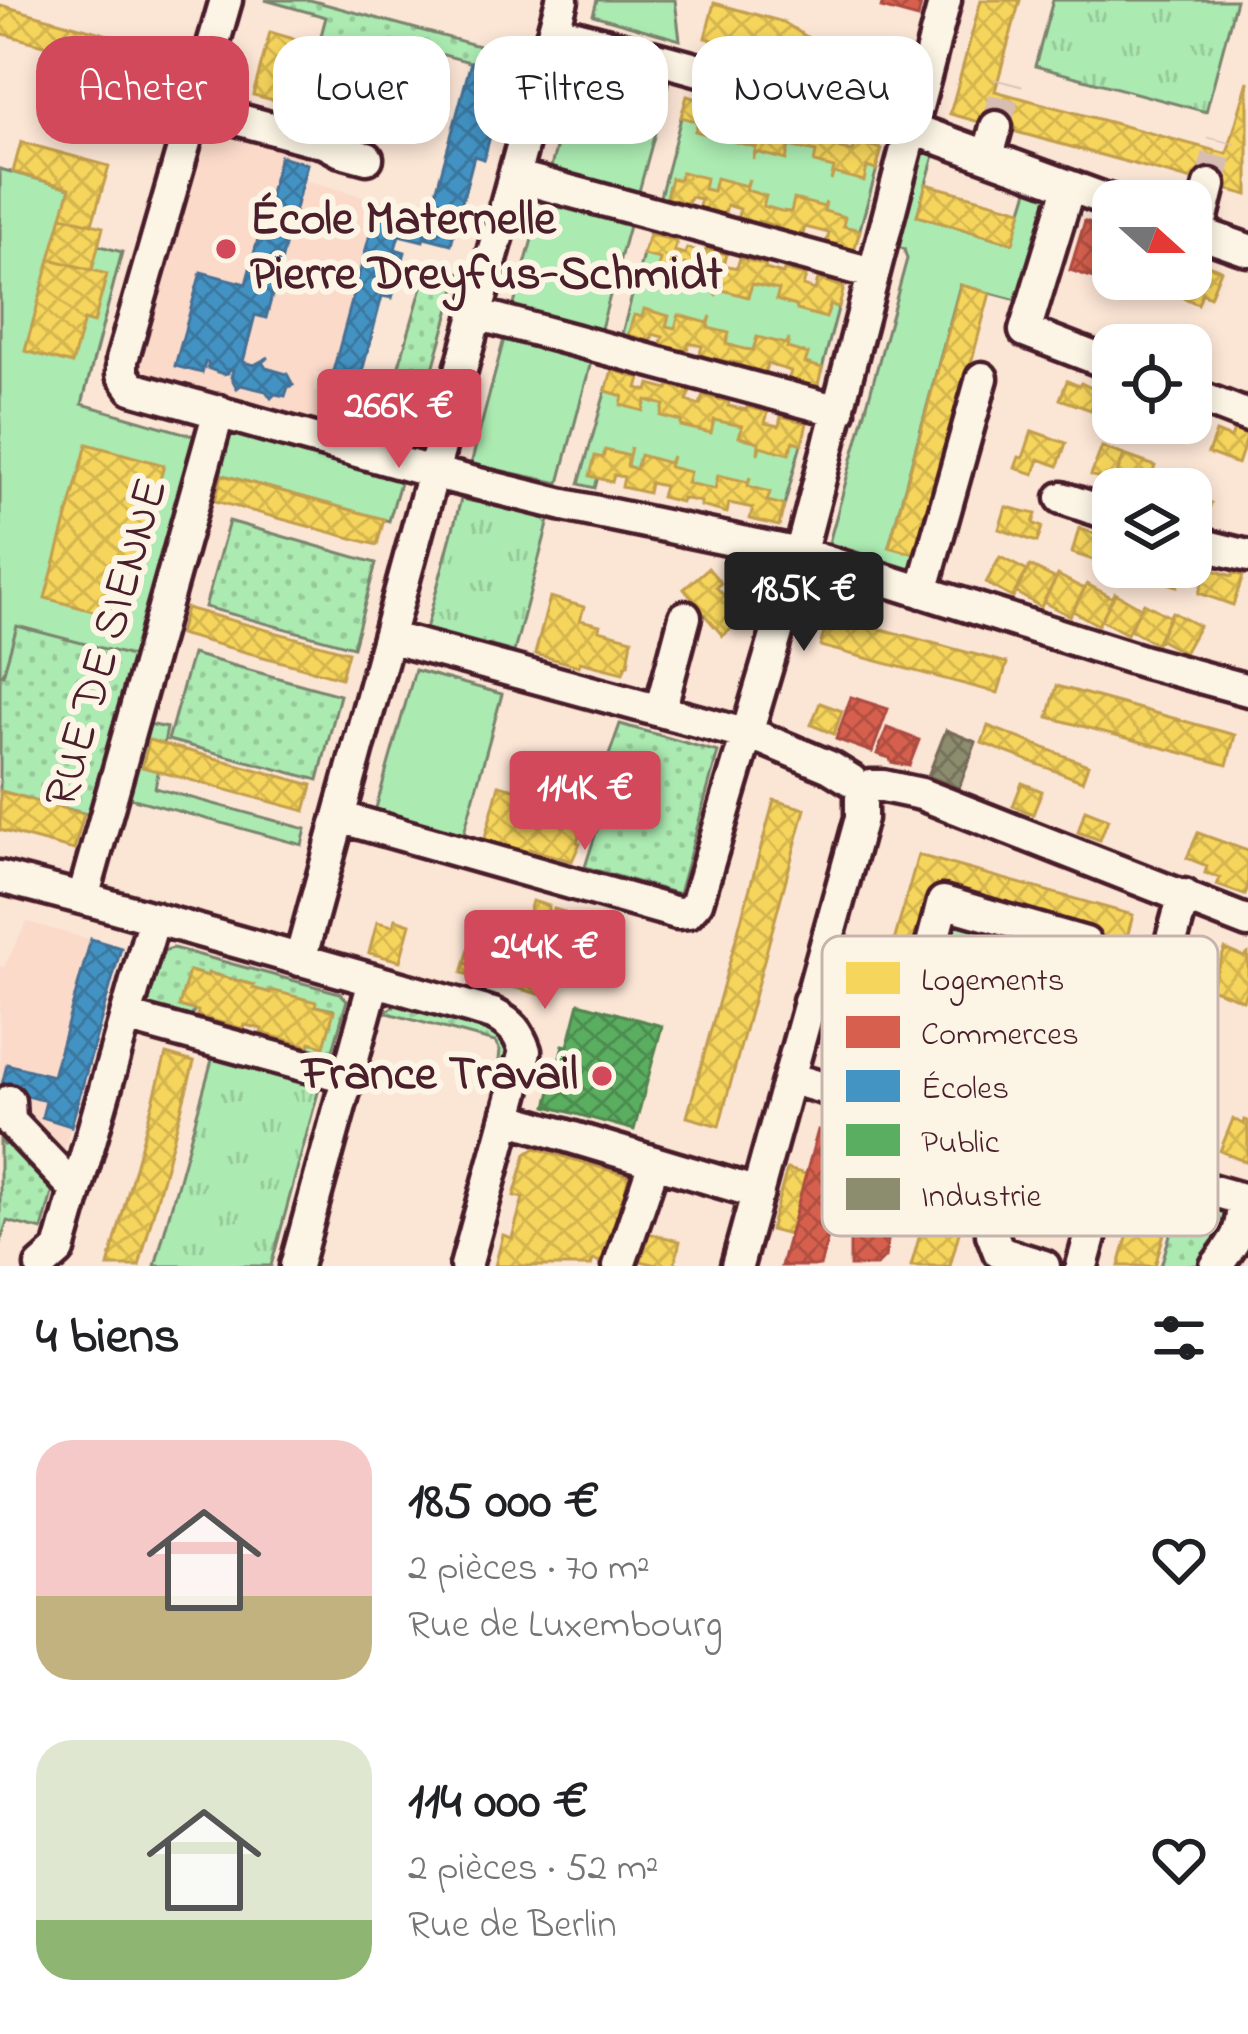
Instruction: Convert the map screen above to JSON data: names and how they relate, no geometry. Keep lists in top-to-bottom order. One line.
{"streets":{"street":["RUE DE SIENNE"]},"places":["École Maternelle Pierre Dreyfus-Schmidt","France Travail"],"legend":["Logements","Commerces","Écoles","Public","Industrie"],"north":"right","page":{"chip":["Acheter","Louer","Filtres","Nouveau"],"price":["266K €","185K €","114K €","244K €"],"heading":"4 biens","list":[{"name":"185 000 €","note":"2 pièces · 70 m² · Rue de Luxembourg"},{"name":"114 000 €","note":"2 pièces · 52 m² · Rue de Berlin"}]}}
